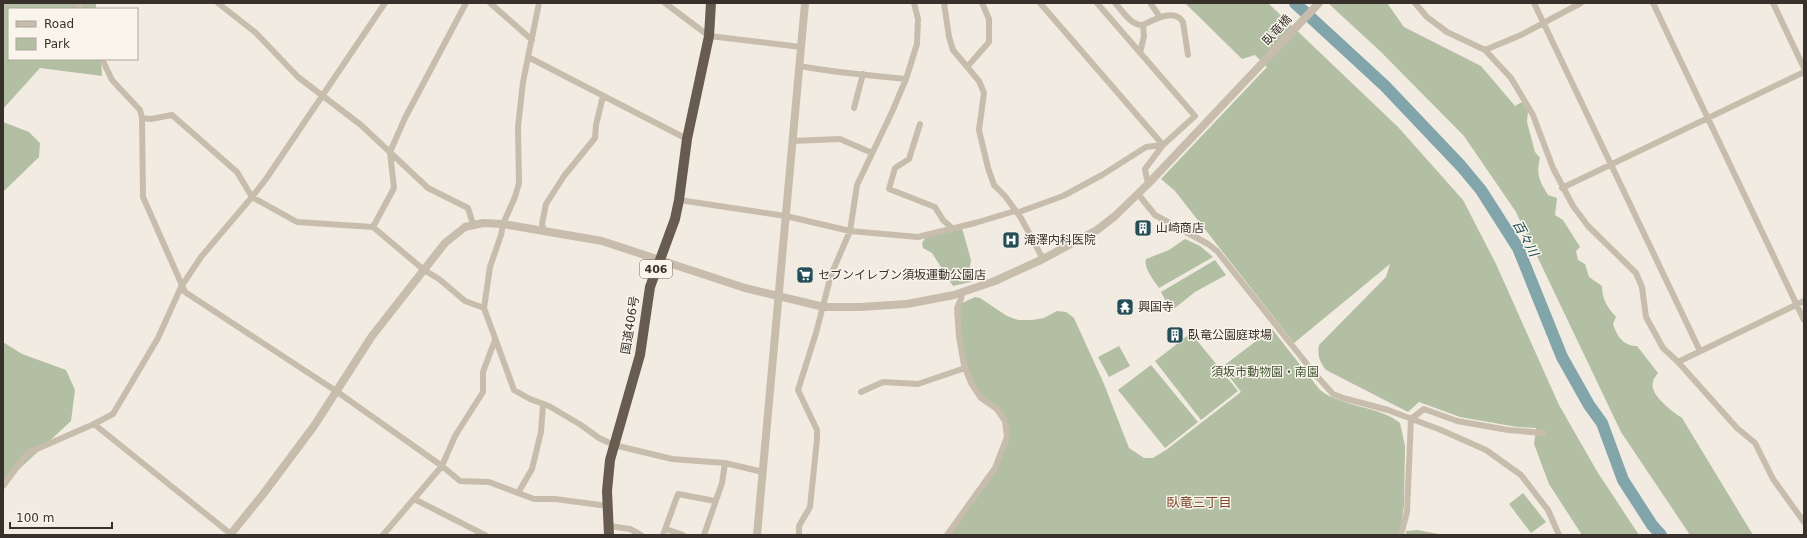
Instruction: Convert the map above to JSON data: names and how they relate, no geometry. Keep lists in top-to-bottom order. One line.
{"streets":{"highway":["406","国道406号"],"street":["臥竜橋"]},"crossings":[["臥竜橋","国道406号"]],"districts":["臥竜三丁目"],"water":["百々川"],"parks":["須坂市動物園・南園"],"places":{"building":["山崎商店","臥竜公園庭球場"],"hospital":["滝澤内科医院"],"supermarket":["セブンイレブン須坂運動公園店"],"temple":["興国寺"]},"legend":["Road","Park"],"scale_bar":"100 m"}
